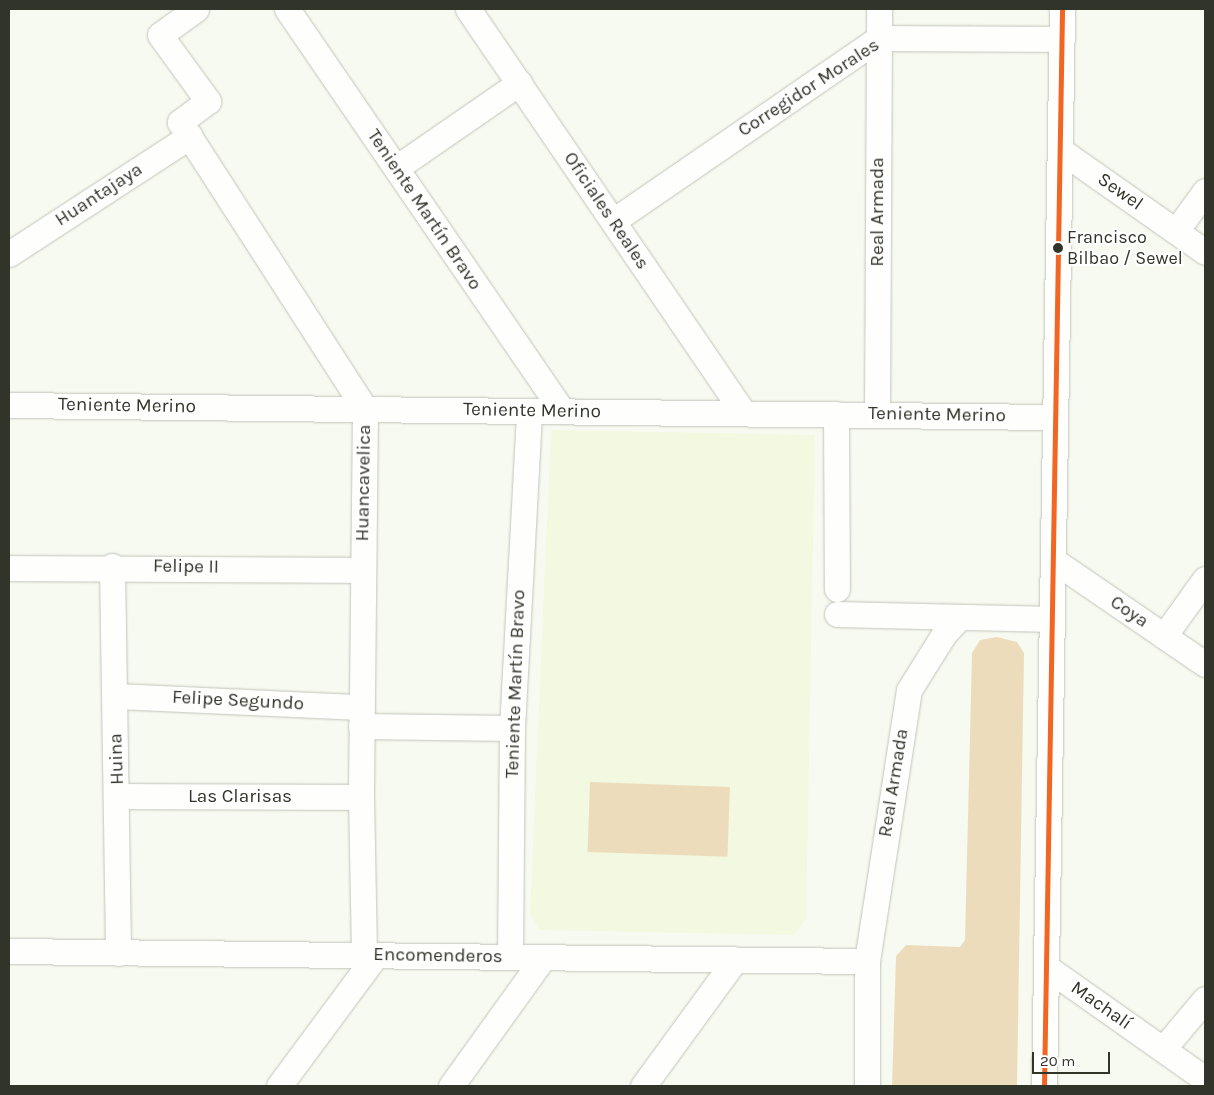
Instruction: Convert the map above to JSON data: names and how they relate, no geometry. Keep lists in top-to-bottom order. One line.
{"streets":{"street":["Corregidor Morales","Sewel","Huantajaya","Teniente Martín Bravo","Oficiales Reales","Real Armada","Teniente Merino","Huancavelica","Felipe II","Coya","Felipe Segundo","Huina","Las Clarisas","Encomenderos","Machalí"]},"crossings":[["Corregidor Morales","Oficiales Reales"],["Corregidor Morales","Real Armada"],["Huantajaya","Huancavelica"],["Teniente Martín Bravo","Teniente Merino"],["Teniente Martín Bravo","Felipe Segundo"],["Teniente Martín Bravo","Encomenderos"],["Oficiales Reales","Teniente Merino"],["Real Armada","Teniente Merino"],["Real Armada","Encomenderos"],["Teniente Merino","Huancavelica"],["Huancavelica","Felipe II"],["Huancavelica","Felipe Segundo"],["Huancavelica","Las Clarisas"],["Huancavelica","Encomenderos"],["Felipe II","Huina"],["Felipe Segundo","Huina"],["Huina","Las Clarisas"],["Huina","Encomenderos"]],"places":["Francisco Bilbao / Sewel"],"scale_bar":"20 m"}
